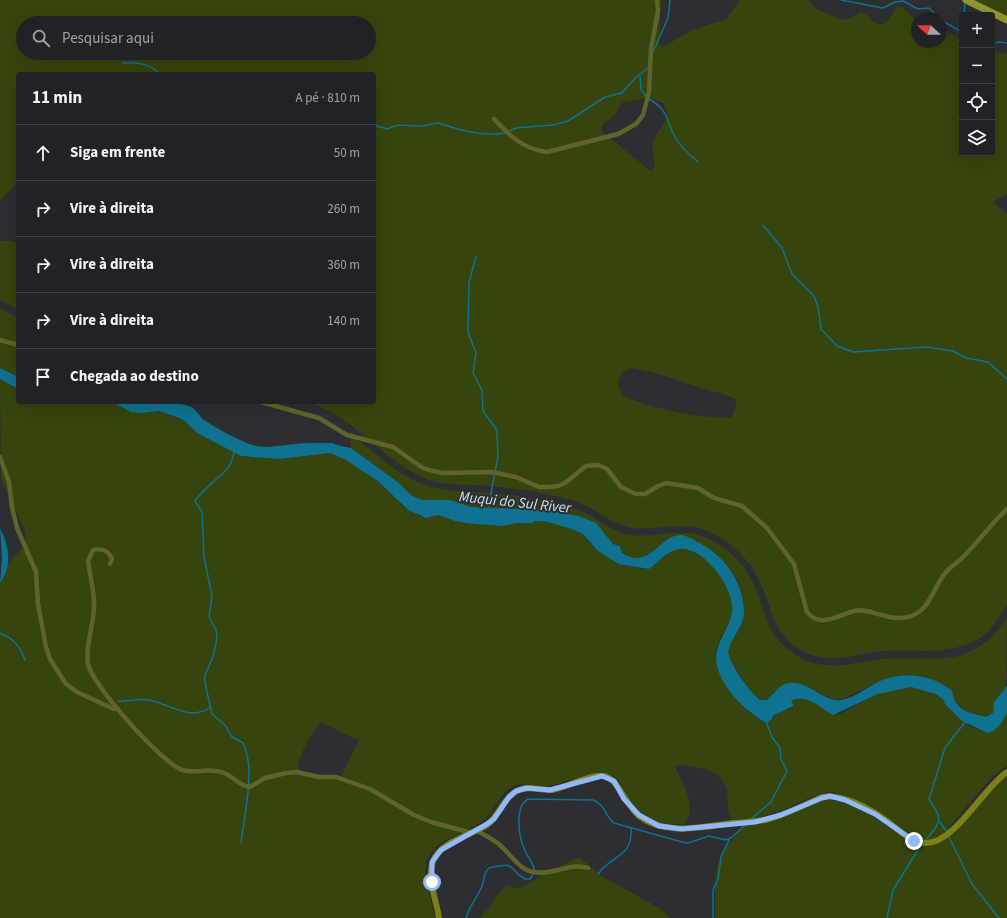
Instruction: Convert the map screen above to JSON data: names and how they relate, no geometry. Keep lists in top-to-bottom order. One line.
{"water":["Muqui do Sul River"],"north":"left","page":{"map_buttons":["+","−"],"search":"Pesquisar aqui","heading":["11 min","A pé · 810 m"],"list":[["Siga em frente","50 m"],["Vire à direita","260 m"],["Vire à direita","360 m"],["Vire à direita","140 m"],"Chegada ao destino"]}}
